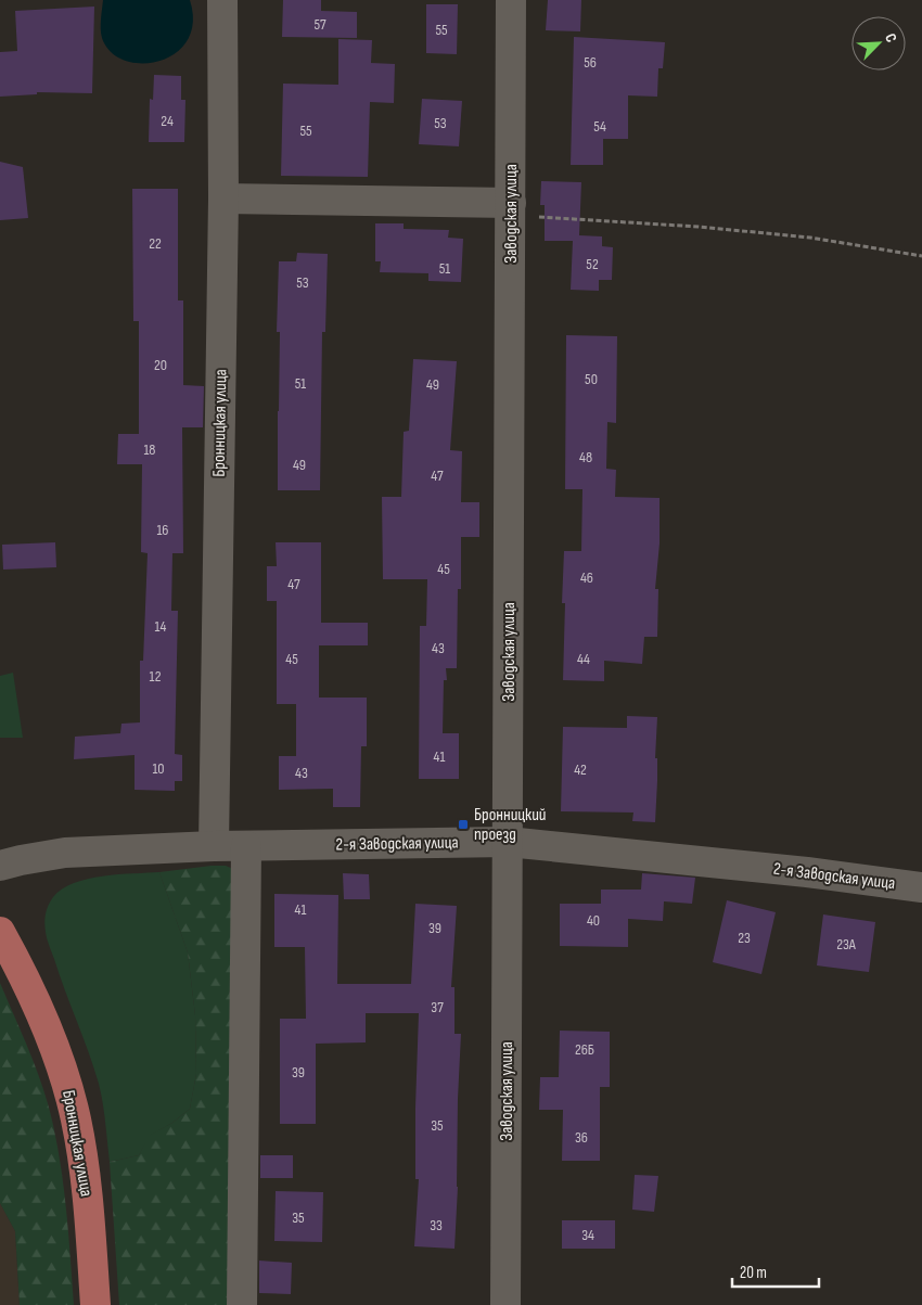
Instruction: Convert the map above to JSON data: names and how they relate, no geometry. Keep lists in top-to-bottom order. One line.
{"streets":{"main road":["Бронницкая улица"],"street":["Заводская улица","2-я Заводская улица"]},"crossings":[["Заводская улица","2-я Заводская улица"],["Бронницкая улица","2-я Заводская улица"]],"places":{"transit":["Бронницкий проезд"]},"house_numbers":["57","55","56","24","53","54","55","22","52","51","53","20","50","51","49","18","48","49","47","16","45","46","47","14","43","45","44","12","41","10","42","43","41","40","39","23","23А","37","26Б","39","35","36","35","33","34"],"scale_bar":"20 m","north":"top right"}
